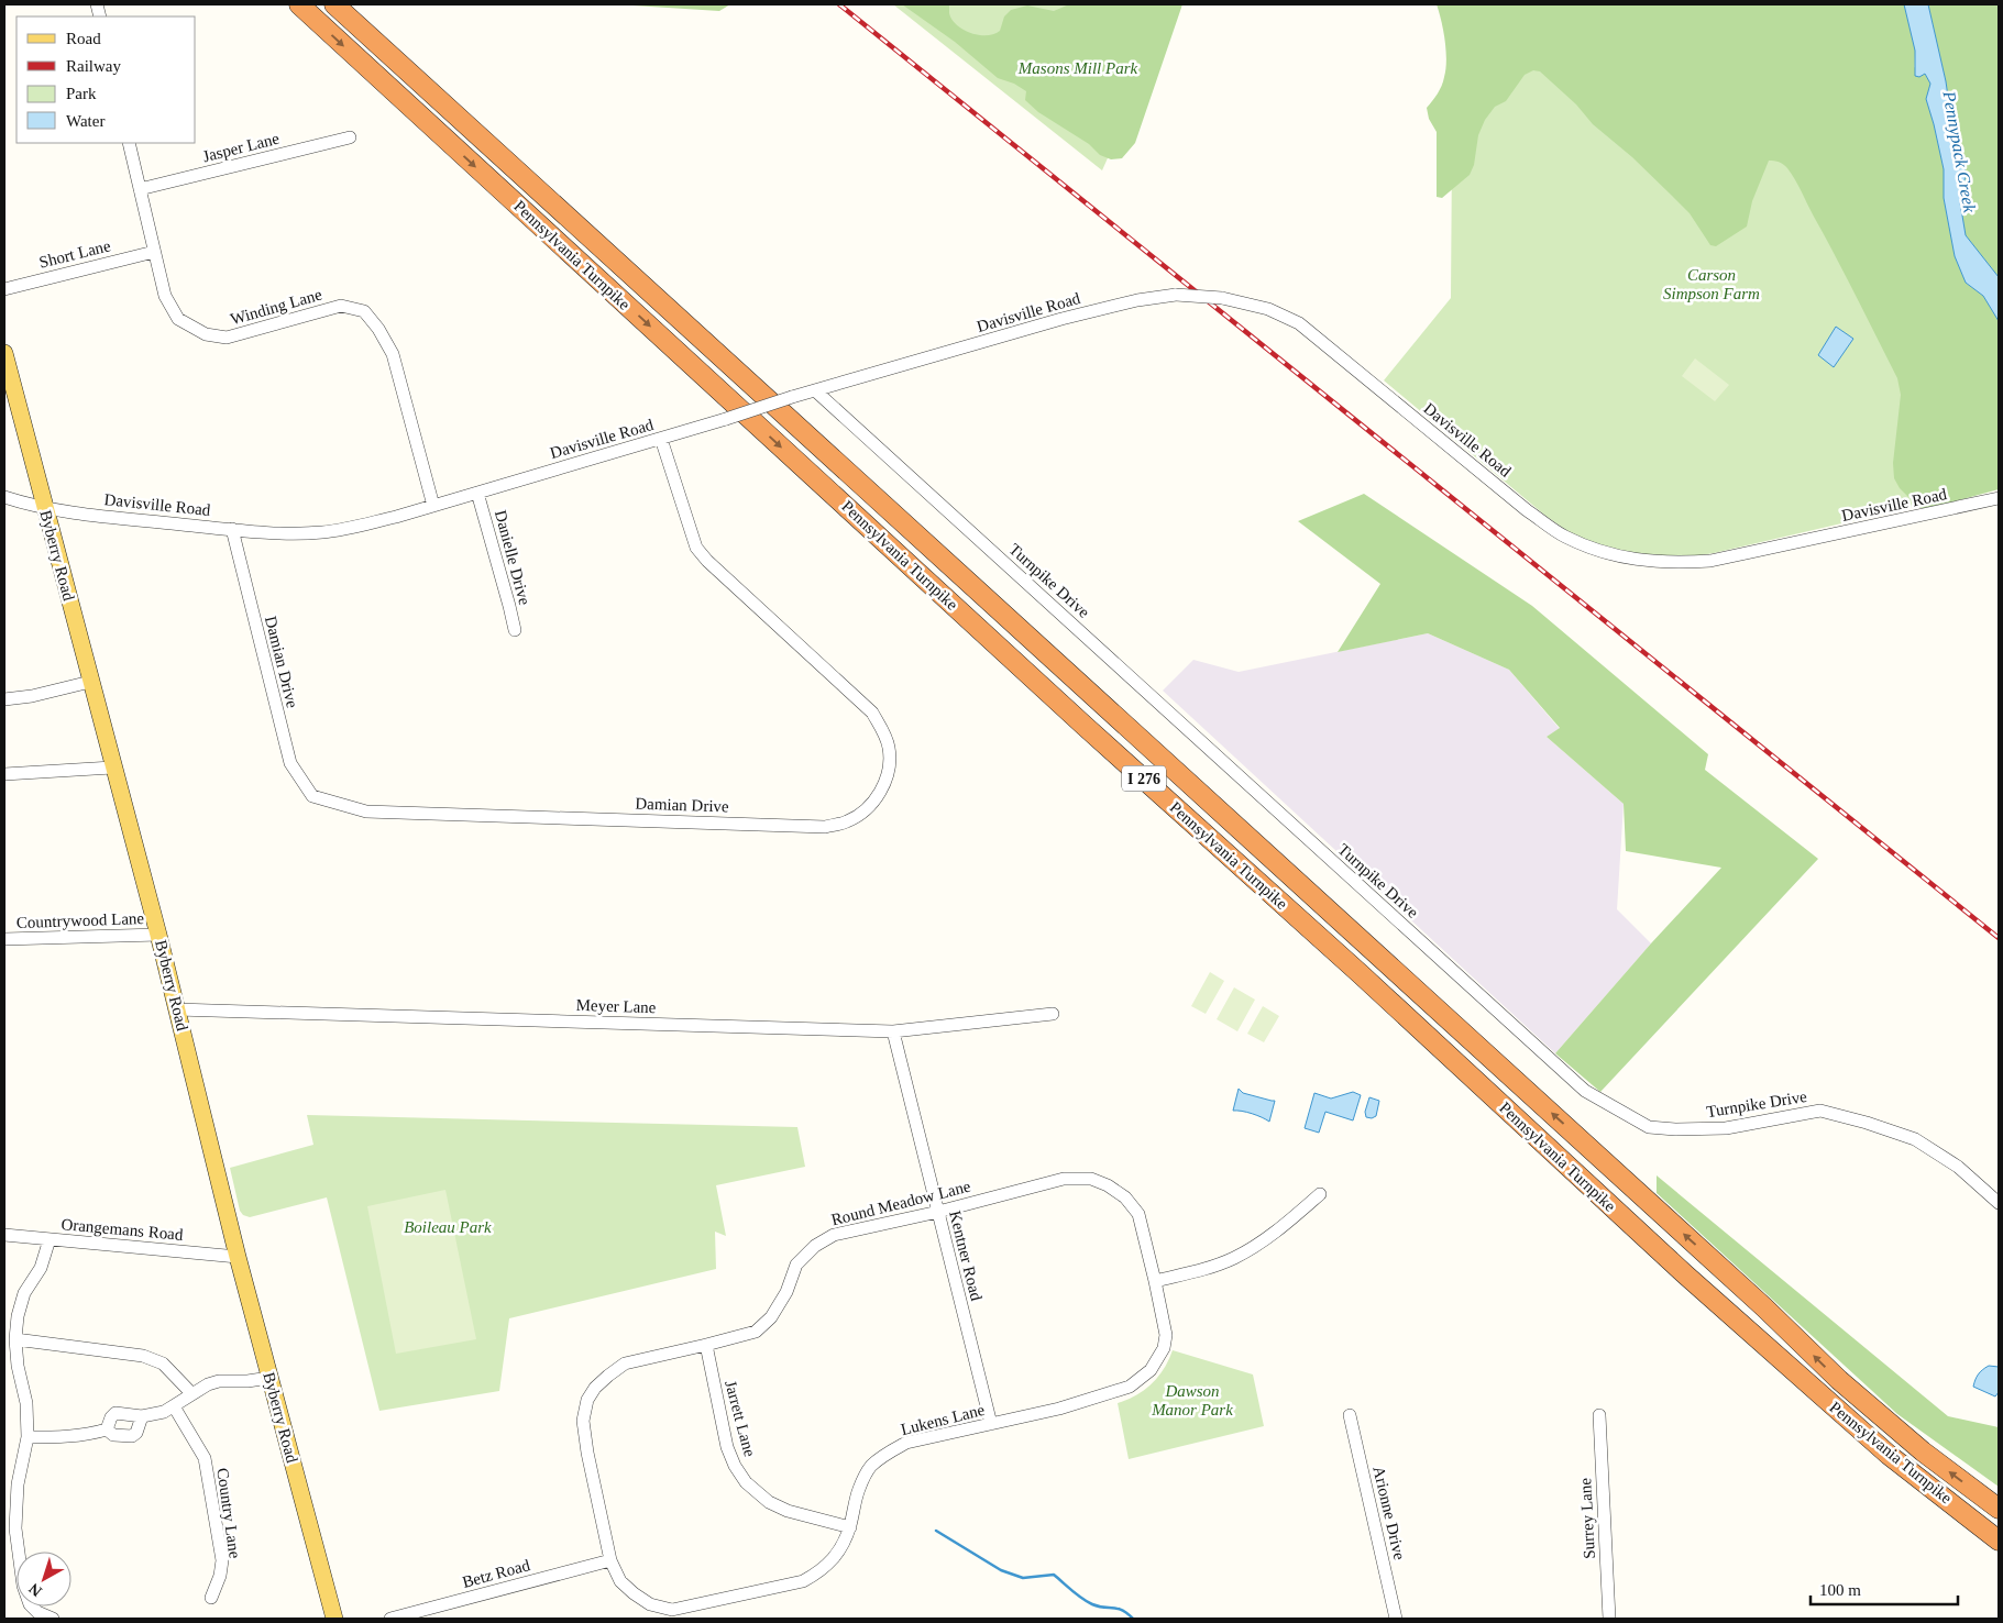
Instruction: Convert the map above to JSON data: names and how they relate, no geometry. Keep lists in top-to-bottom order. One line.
{"streets":{"highway":["Pennsylvania Turnpike","I 276"],"main road":["Byberry Road"],"street":["Jasper Lane","Short Lane","Winding Lane","Davisville Road","Danielle Drive","Turnpike Drive","Damian Drive","Countrywood Lane","Meyer Lane","Round Meadow Lane","Orangemans Road","Kentner Road","Jarrett Lane","Lukens Lane","Country Lane","Arionne Drive","Surrey Lane","Betz Road"]},"crossings":[["Jasper Lane","Winding Lane"],["Short Lane","Winding Lane"],["Winding Lane","Davisville Road"],["Davisville Road","Byberry Road"],["Davisville Road","Danielle Drive"],["Davisville Road","Turnpike Drive"],["Davisville Road","Damian Drive"],["Byberry Road","Countrywood Lane"],["Byberry Road","Meyer Lane"],["Byberry Road","Orangemans Road"],["Meyer Lane","Kentner Road"],["Round Meadow Lane","Kentner Road"],["Round Meadow Lane","Jarrett Lane"],["Round Meadow Lane","Lukens Lane"],["Round Meadow Lane","Betz Road"],["Kentner Road","Lukens Lane"],["Jarrett Lane","Lukens Lane"],["Lukens Lane","Betz Road"]],"water":["Pennypack Creek"],"parks":["Masons Mill Park","Carson Simpson Farm","Boileau Park","Dawson Manor Park"],"legend":["Road","Railway","Park","Water"],"scale_bar":"100 m","north":"bottom left"}
